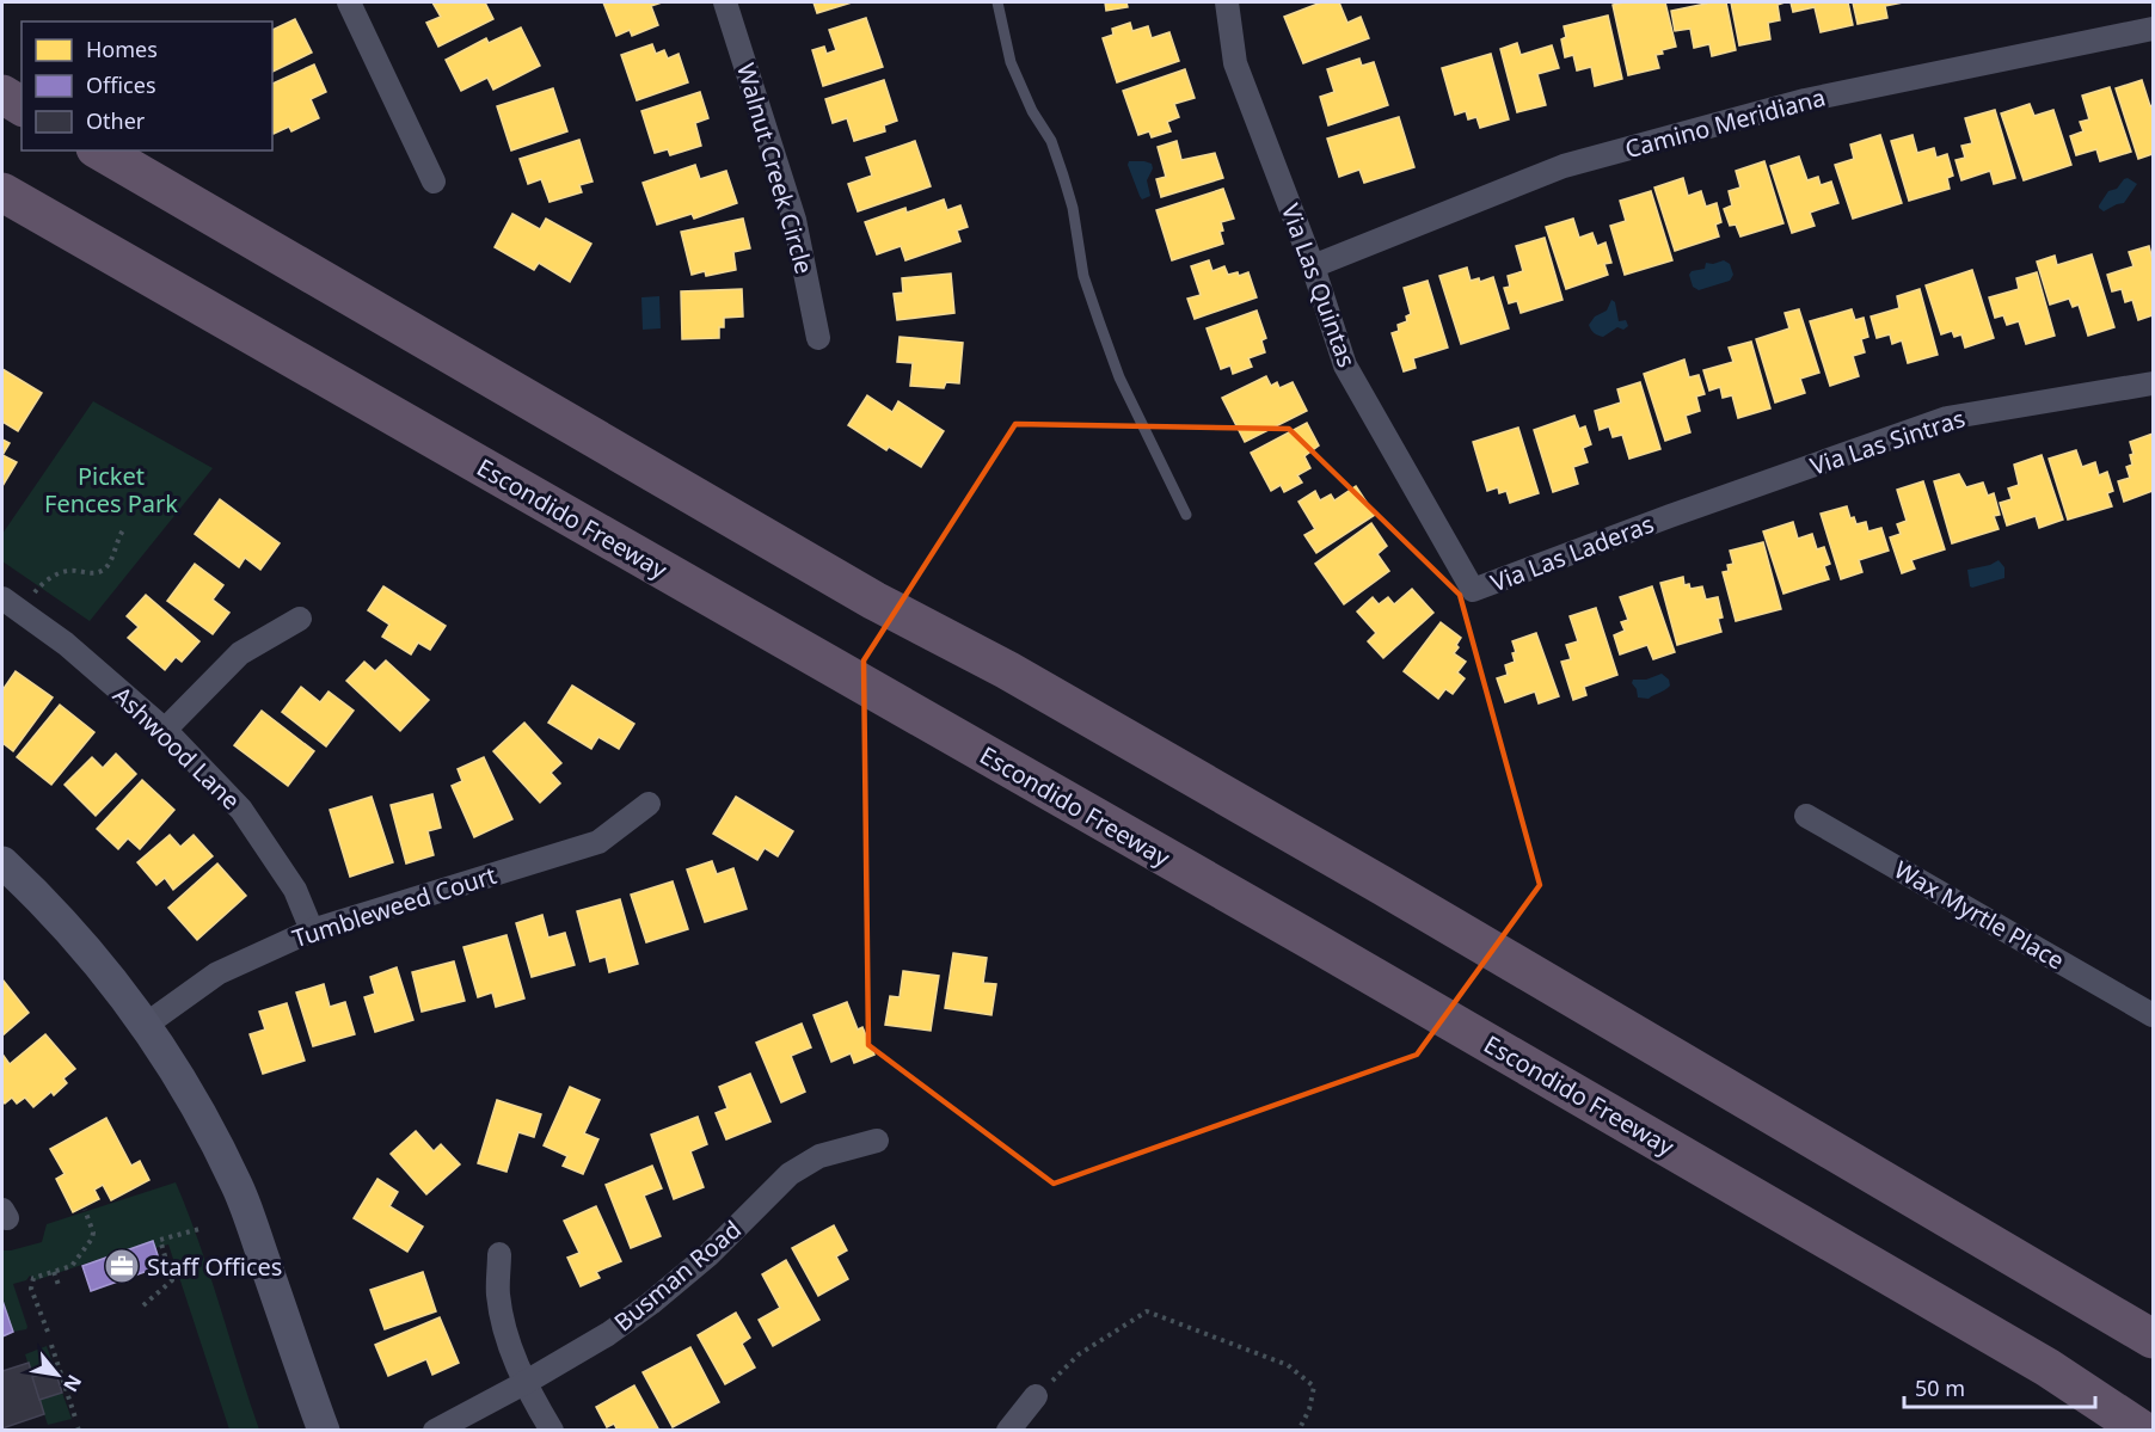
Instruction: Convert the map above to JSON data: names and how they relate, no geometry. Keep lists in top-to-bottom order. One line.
{"streets":{"highway":["Escondido Freeway"],"street":["Camino Meridiana","Walnut Creek Circle","Via Las Quintas","Via Las Sintras","Via Las Laderas","Ashwood Lane","Tumbleweed Court","Wax Myrtle Place","Busman Road"]},"crossings":[["Camino Meridiana","Via Las Quintas"],["Via Las Quintas","Via Las Laderas"],["Via Las Sintras","Via Las Laderas"],["Ashwood Lane","Tumbleweed Court"]],"parks":["Picket Fences Park"],"places":{"office":["Staff Offices"]},"legend":["Homes","Offices","Other"],"scale_bar":"50 m","north":"bottom right"}
